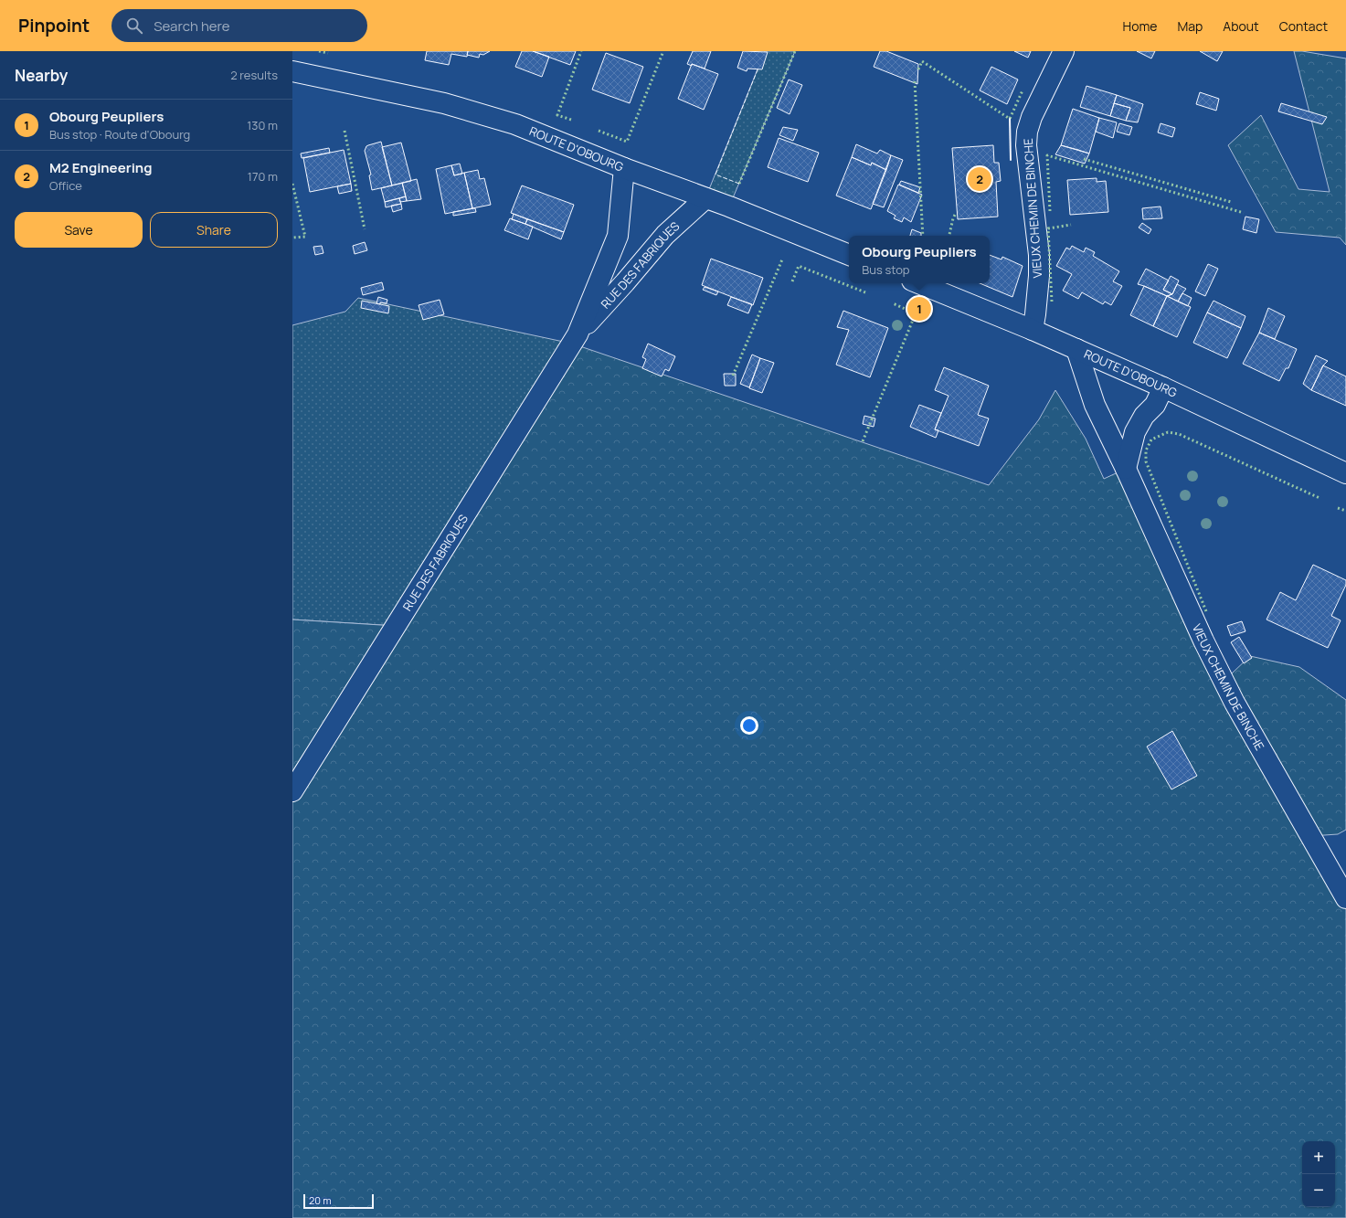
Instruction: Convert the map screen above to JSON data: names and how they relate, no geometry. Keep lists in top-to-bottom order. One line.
{"streets":{"street":["ROUTE D'OBOURG","VIEUX CHEMIN DE BINCHE","RUE DES FABRIQUES"]},"crossings":[["ROUTE D'OBOURG","VIEUX CHEMIN DE BINCHE"],["ROUTE D'OBOURG","RUE DES FABRIQUES"]],"scale_bar":"20 m","page":{"header":"Pinpoint","search":"Search here","nav":["Home","Map","About","Contact"],"heading":["Nearby","2 results"],"list":[{"mark":"1","name":"Obourg Peupliers","note":"Bus stop · Route d'Obourg","value":"130 m"},{"mark":"2","name":"M2 Engineering","note":"Office","value":"170 m"}],"pins":["2","1"],"buttons":["Save","Share"],"popup":["Obourg Peupliers","Bus stop"],"map_buttons":["+","−"],"scale":"20 m"}}
